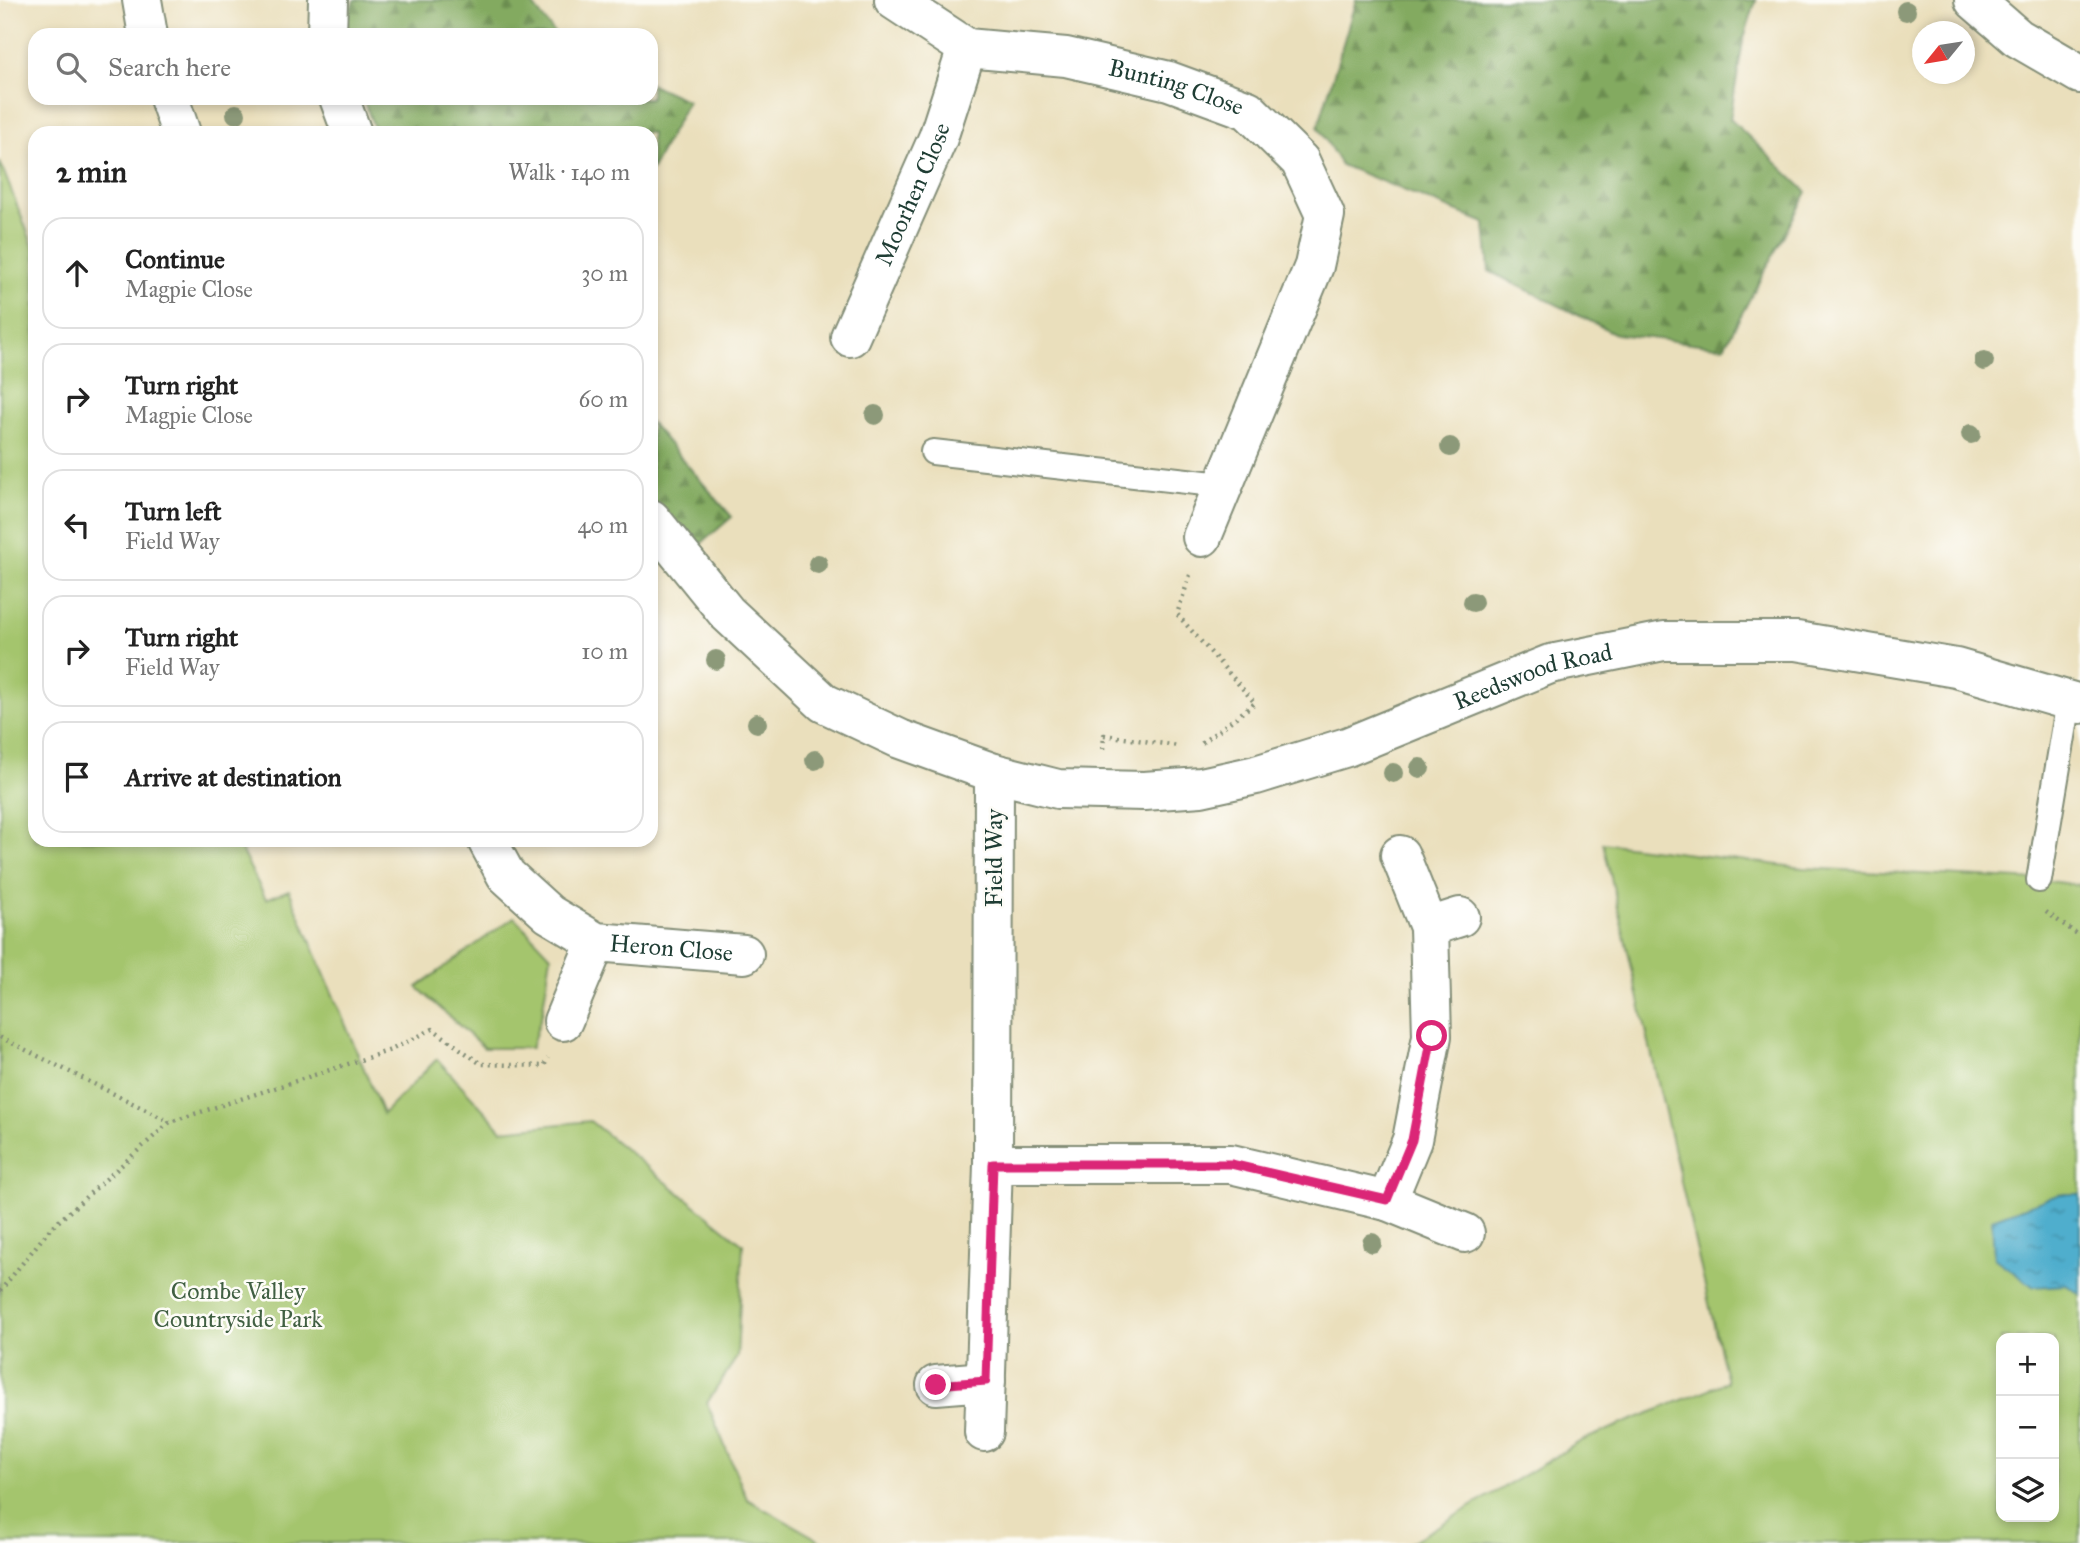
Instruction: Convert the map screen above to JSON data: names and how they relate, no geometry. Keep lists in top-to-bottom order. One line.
{"streets":{"street":["Bunting Close","Moorhen Close","Reedswood Road","Field Way","Heron Close"]},"crossings":[["Bunting Close","Moorhen Close"],["Reedswood Road","Field Way"]],"parks":["Combe Valley Countryside Park"],"north":"bottom left","page":{"search":"Search here","heading":["2 min","Walk · 140 m"],"list":[["Continue","Magpie Close","30 m"],["Turn right","Magpie Close","60 m"],["Turn left","Field Way","40 m"],["Turn right","Field Way","10 m"],"Arrive at destination"],"map_buttons":["+","−"]}}
